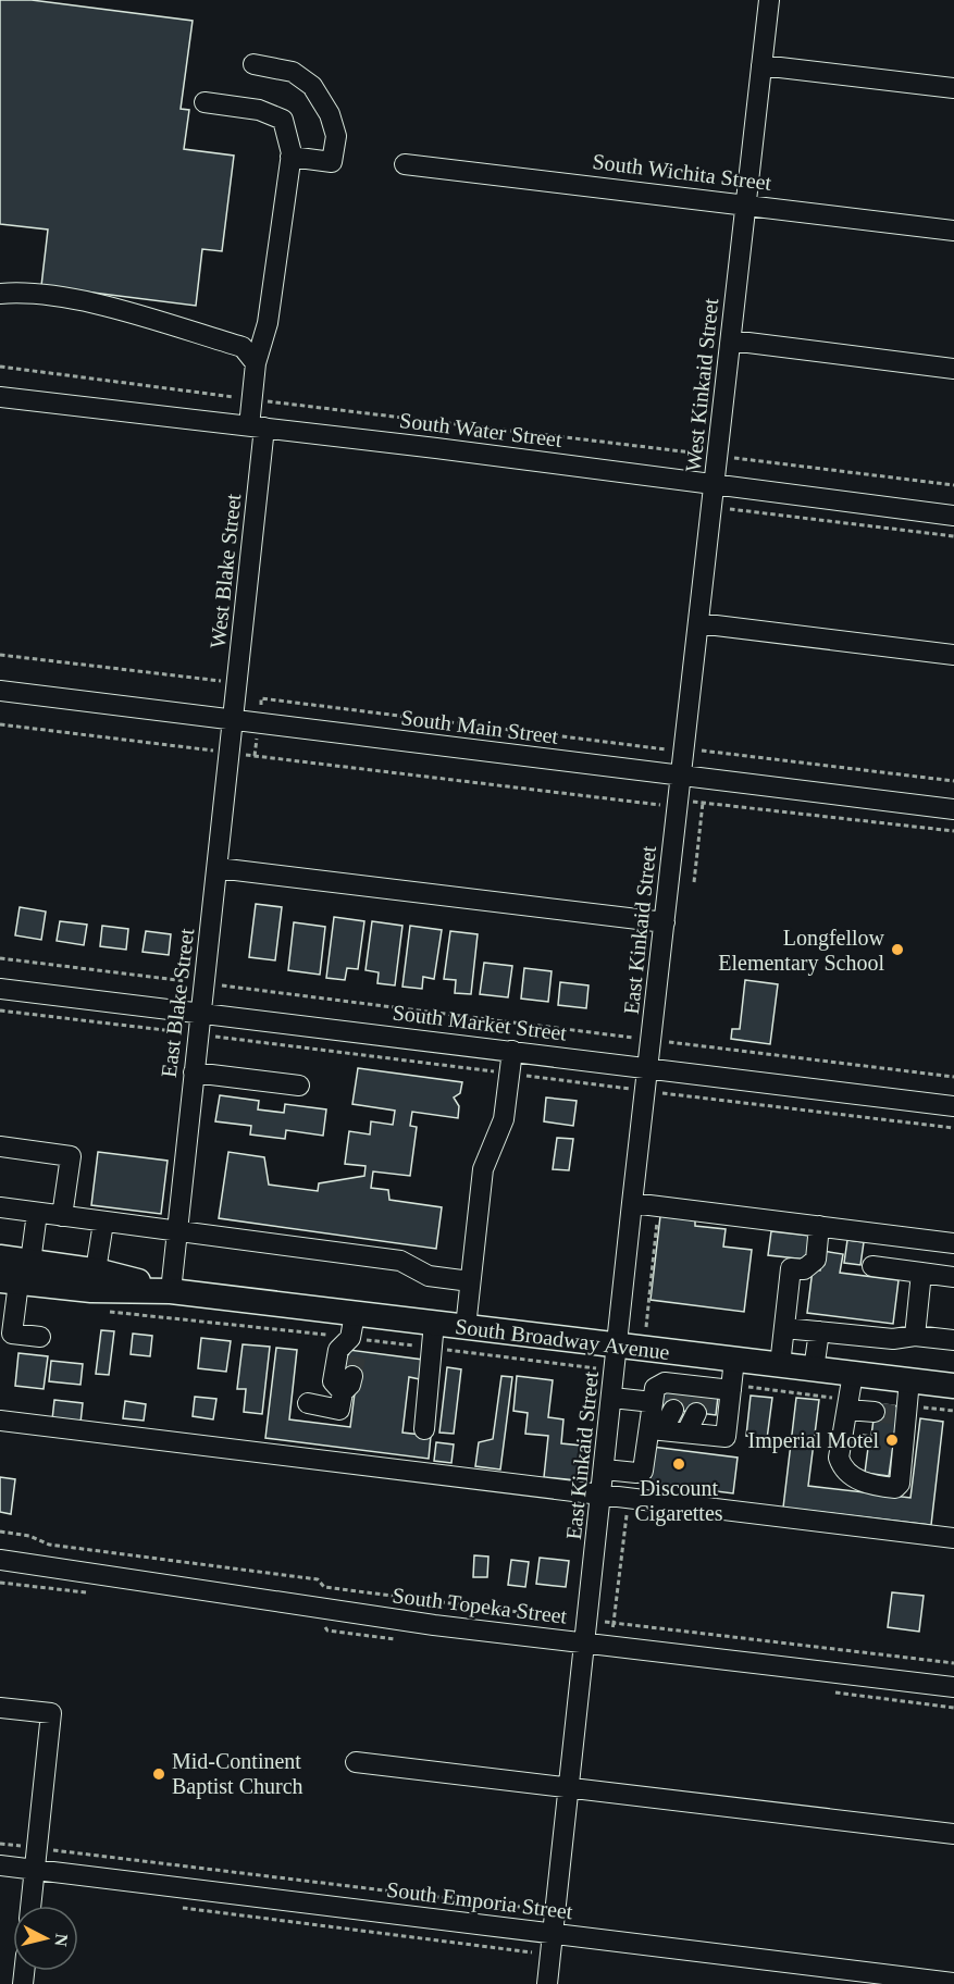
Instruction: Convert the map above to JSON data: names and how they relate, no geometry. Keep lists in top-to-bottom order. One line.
{"streets":{"main road":["South Broadway Avenue"],"street":["South Wichita Street","West Kinkaid Street","South Water Street","West Blake Street","South Main Street","East Kinkaid Street","East Blake Street","South Market Street","South Topeka Street","South Emporia Street"]},"crossings":[["South Wichita Street","West Kinkaid Street"],["West Kinkaid Street","South Water Street"],["West Kinkaid Street","South Main Street"],["West Kinkaid Street","East Kinkaid Street"],["South Water Street","West Blake Street"],["West Blake Street","South Main Street"],["West Blake Street","East Blake Street"],["South Main Street","East Kinkaid Street"],["South Main Street","East Blake Street"],["East Kinkaid Street","South Market Street"],["East Kinkaid Street","South Broadway Avenue"],["East Kinkaid Street","South Topeka Street"],["East Kinkaid Street","South Emporia Street"],["East Blake Street","South Market Street"],["East Blake Street","South Broadway Avenue"]],"places":["Longfellow Elementary School","Imperial Motel","Discount Cigarettes","Mid-Continent Baptist Church"],"north":"right"}
